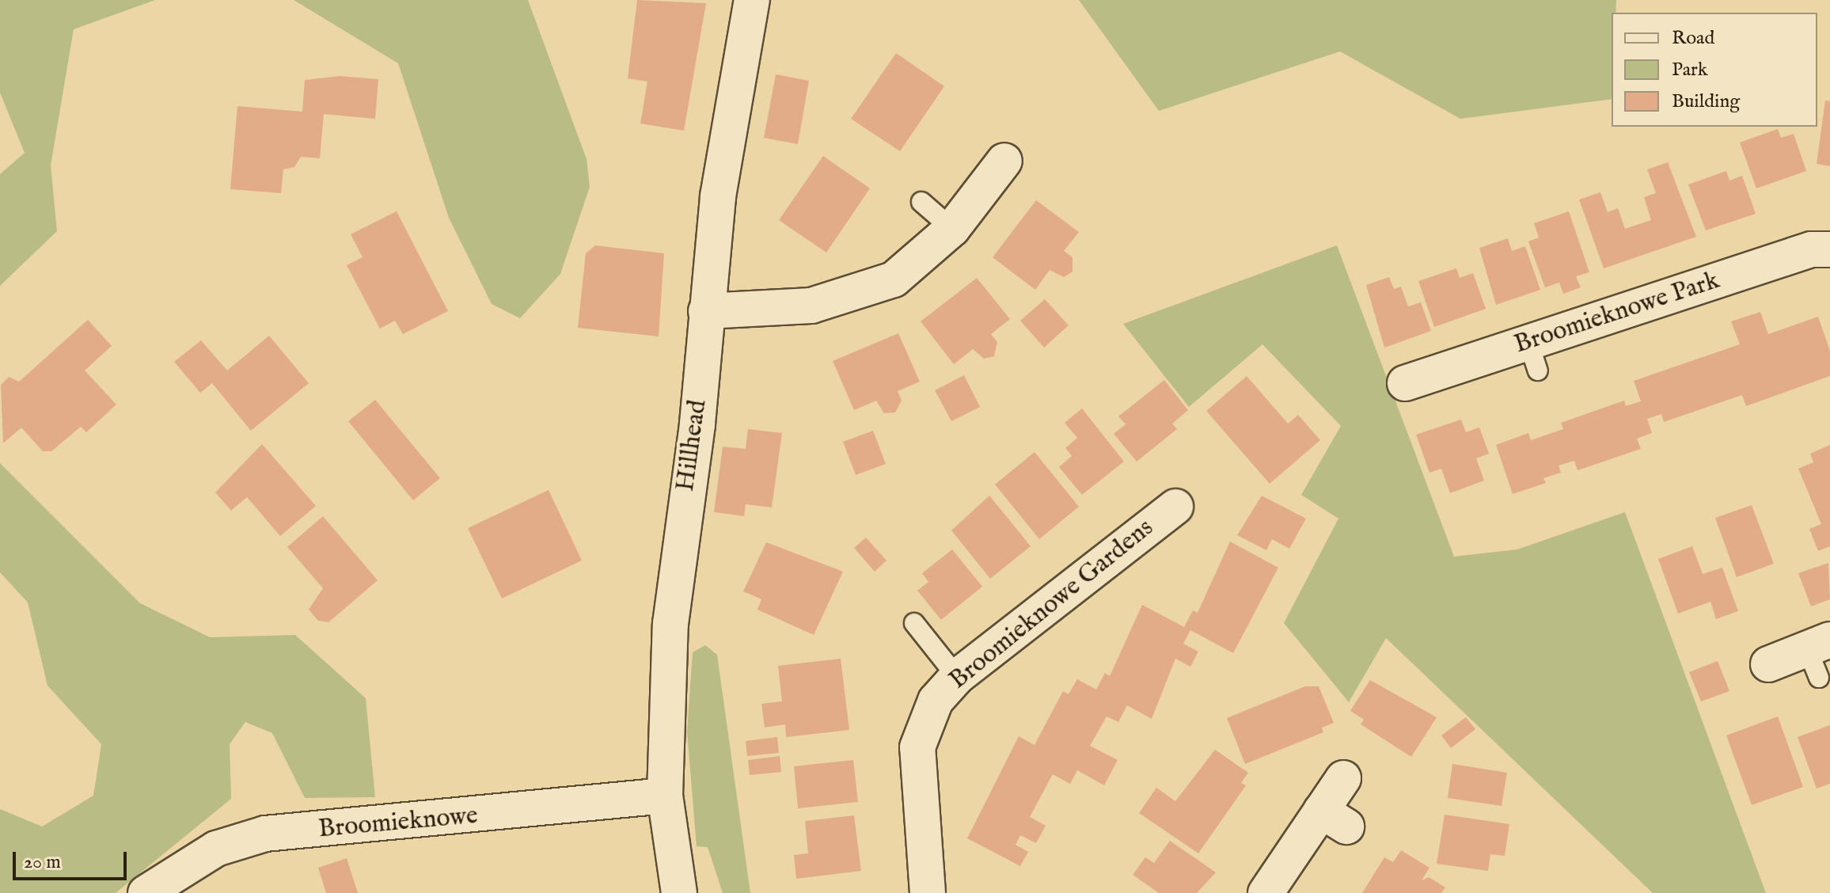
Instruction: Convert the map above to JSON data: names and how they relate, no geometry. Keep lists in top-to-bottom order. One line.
{"streets":{"street":["Broomieknowe Park","Hillhead","Broomieknowe Gardens","Broomieknowe"]},"crossings":[["Hillhead","Broomieknowe"]],"legend":["Road","Park","Building"],"scale_bar":"20 m"}
